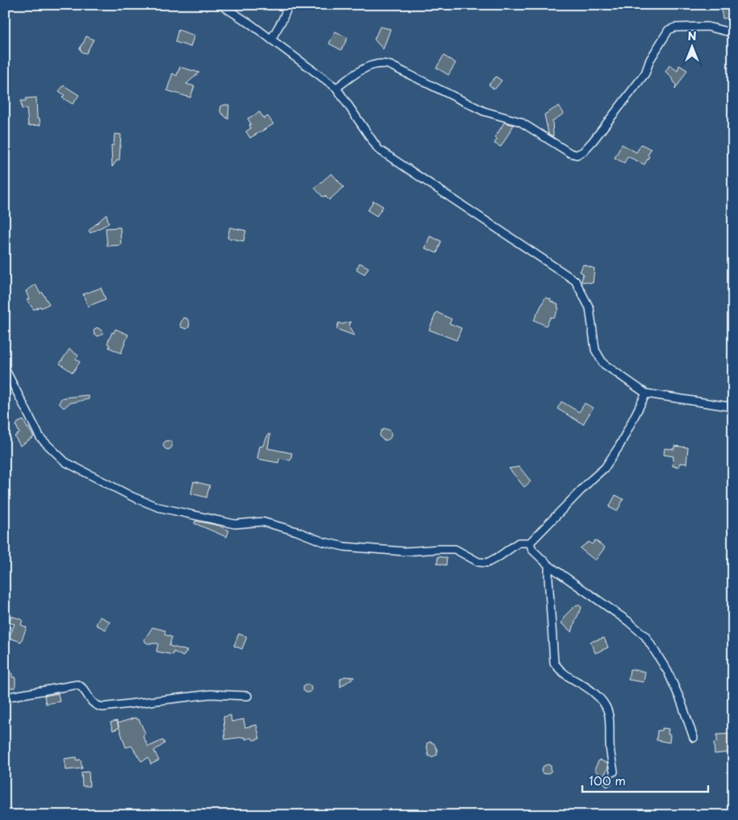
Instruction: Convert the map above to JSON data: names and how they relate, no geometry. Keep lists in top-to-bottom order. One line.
{"scale_bar":"100 m","north":"top"}
